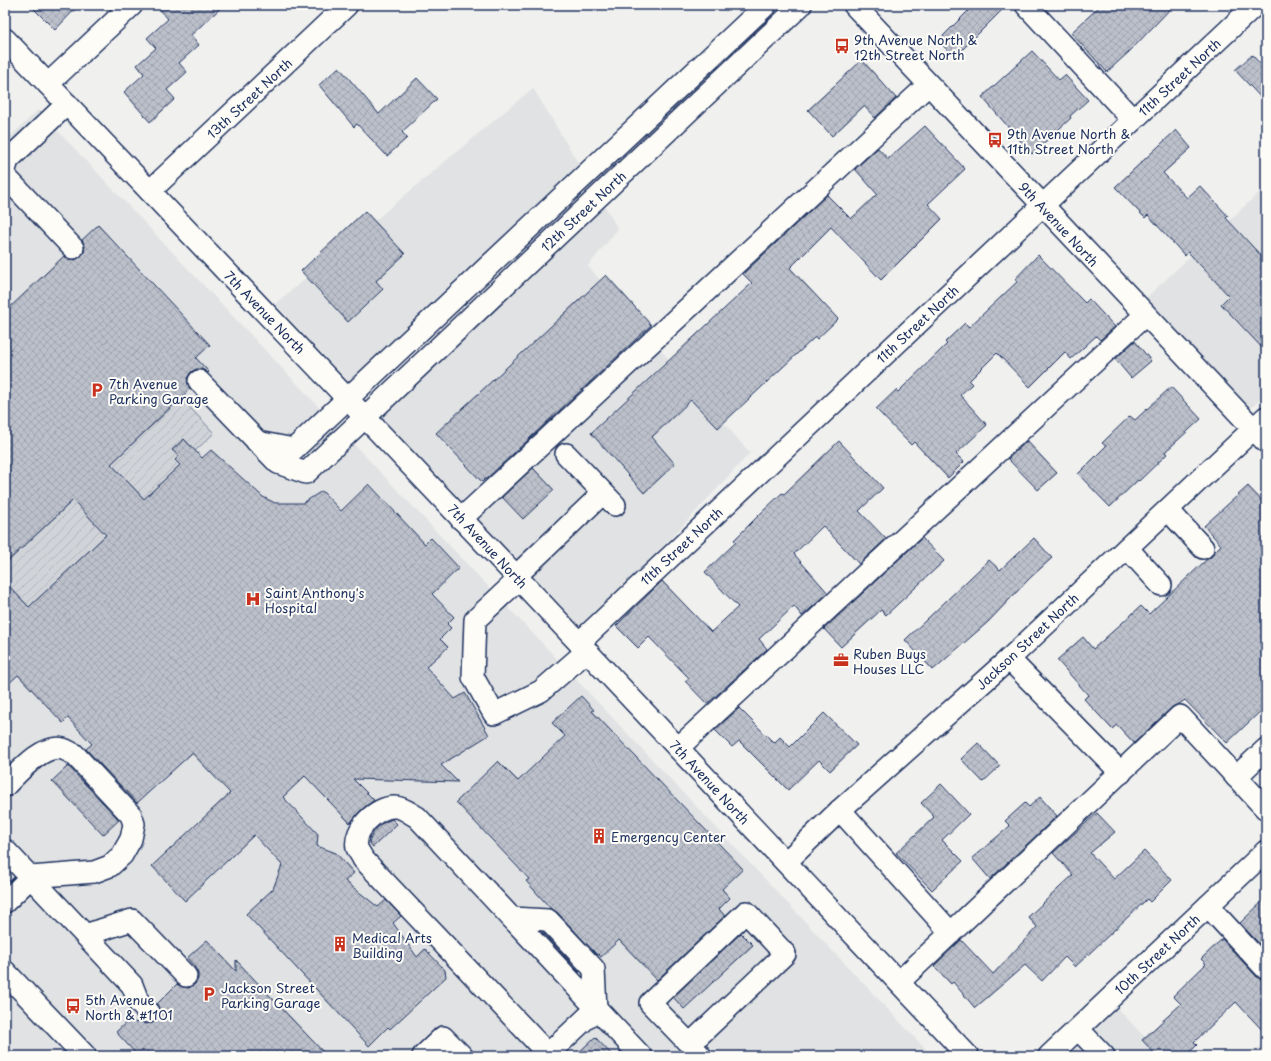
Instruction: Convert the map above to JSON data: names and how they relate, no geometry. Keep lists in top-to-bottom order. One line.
{"streets":{"street":["11th Street North","13th Street North","12th Street North","9th Avenue North","7th Avenue North","Jackson Street North","10th Street North"]},"crossings":[["11th Street North","9th Avenue North"],["11th Street North","7th Avenue North"],["13th Street North","7th Avenue North"],["12th Street North","7th Avenue North"],["9th Avenue North","Jackson Street North"],["7th Avenue North","Jackson Street North"]],"places":{"bus stop":["9th Avenue North & 12th Street North","9th Avenue North & 11th Street North","5th Avenue North & #1101"],"parking":["7th Avenue Parking Garage","Jackson Street Parking Garage"],"hospital":["Saint Anthony's Hospital"],"office":["Ruben Buys Houses LLC"],"building":["Emergency Center","Medical Arts Building"]}}
